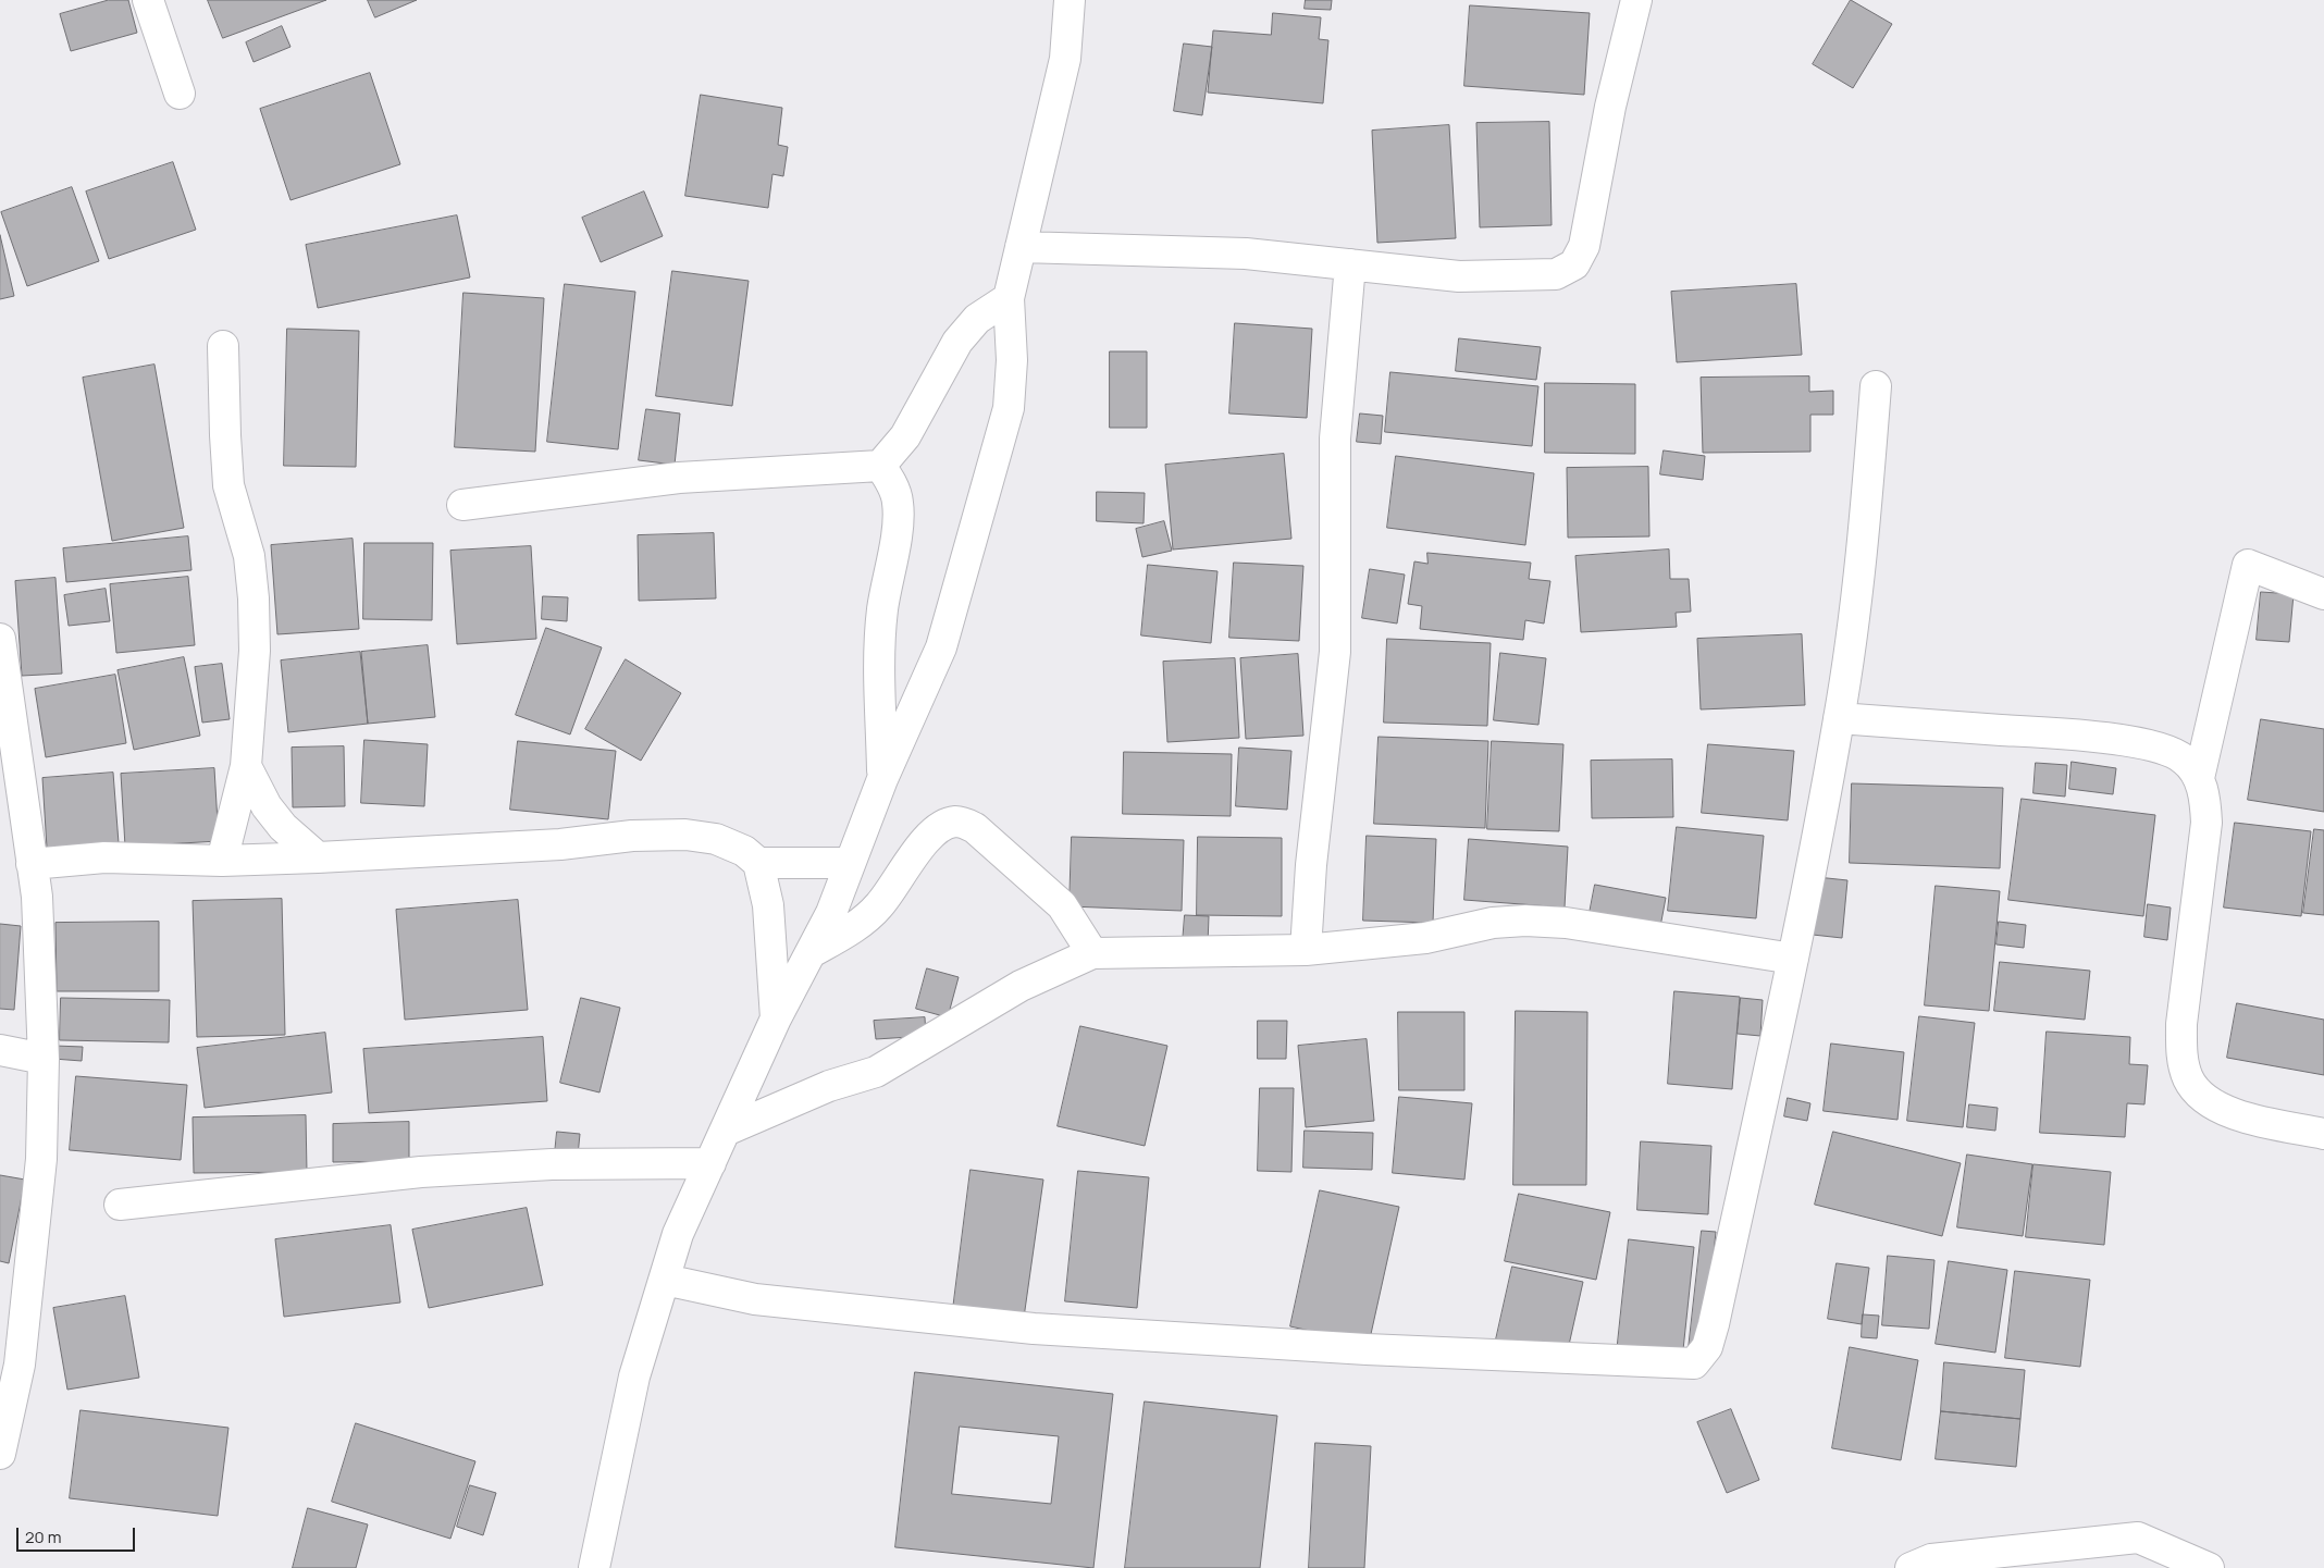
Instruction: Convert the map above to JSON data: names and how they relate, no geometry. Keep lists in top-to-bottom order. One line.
{"scale_bar":"20 m"}
